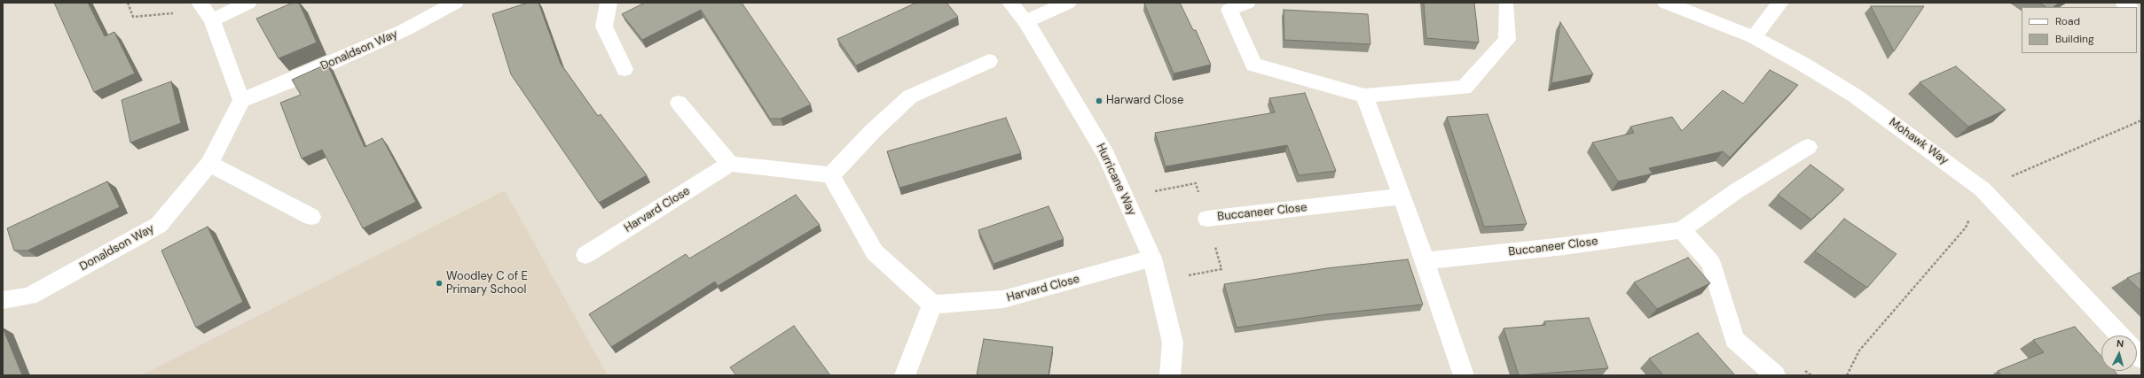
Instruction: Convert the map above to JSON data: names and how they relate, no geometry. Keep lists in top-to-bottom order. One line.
{"streets":{"street":["Donaldson Way","Mohawk Way","Hurricane Way","Harvard Close","Buccaneer Close"]},"crossings":[["Hurricane Way","Harvard Close"]],"places":["Harward Close","Woodley C of E Primary School"],"legend":["Road","Building"],"north":"top"}
